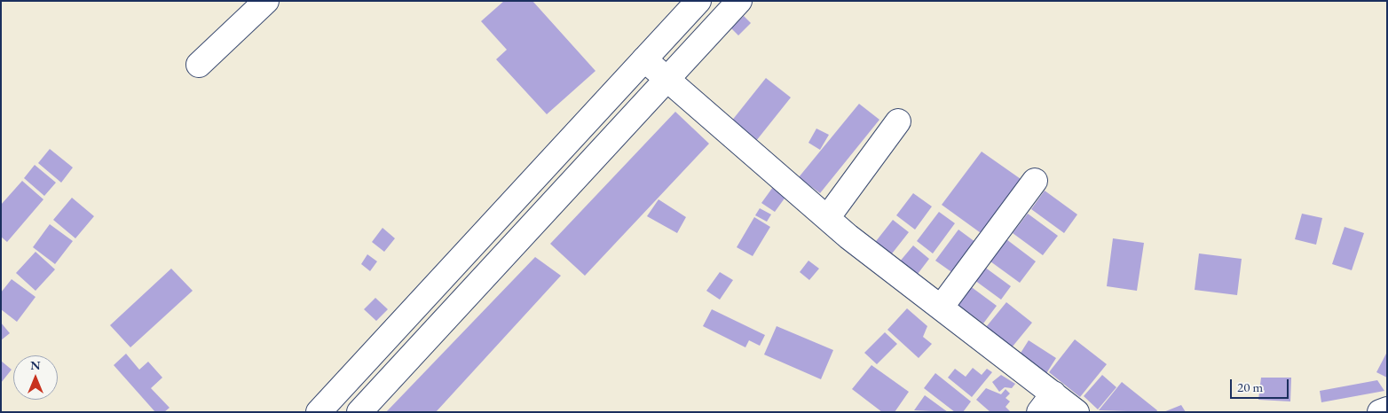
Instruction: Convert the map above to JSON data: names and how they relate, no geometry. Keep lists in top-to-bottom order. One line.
{"scale_bar":"20 m","north":"top"}
